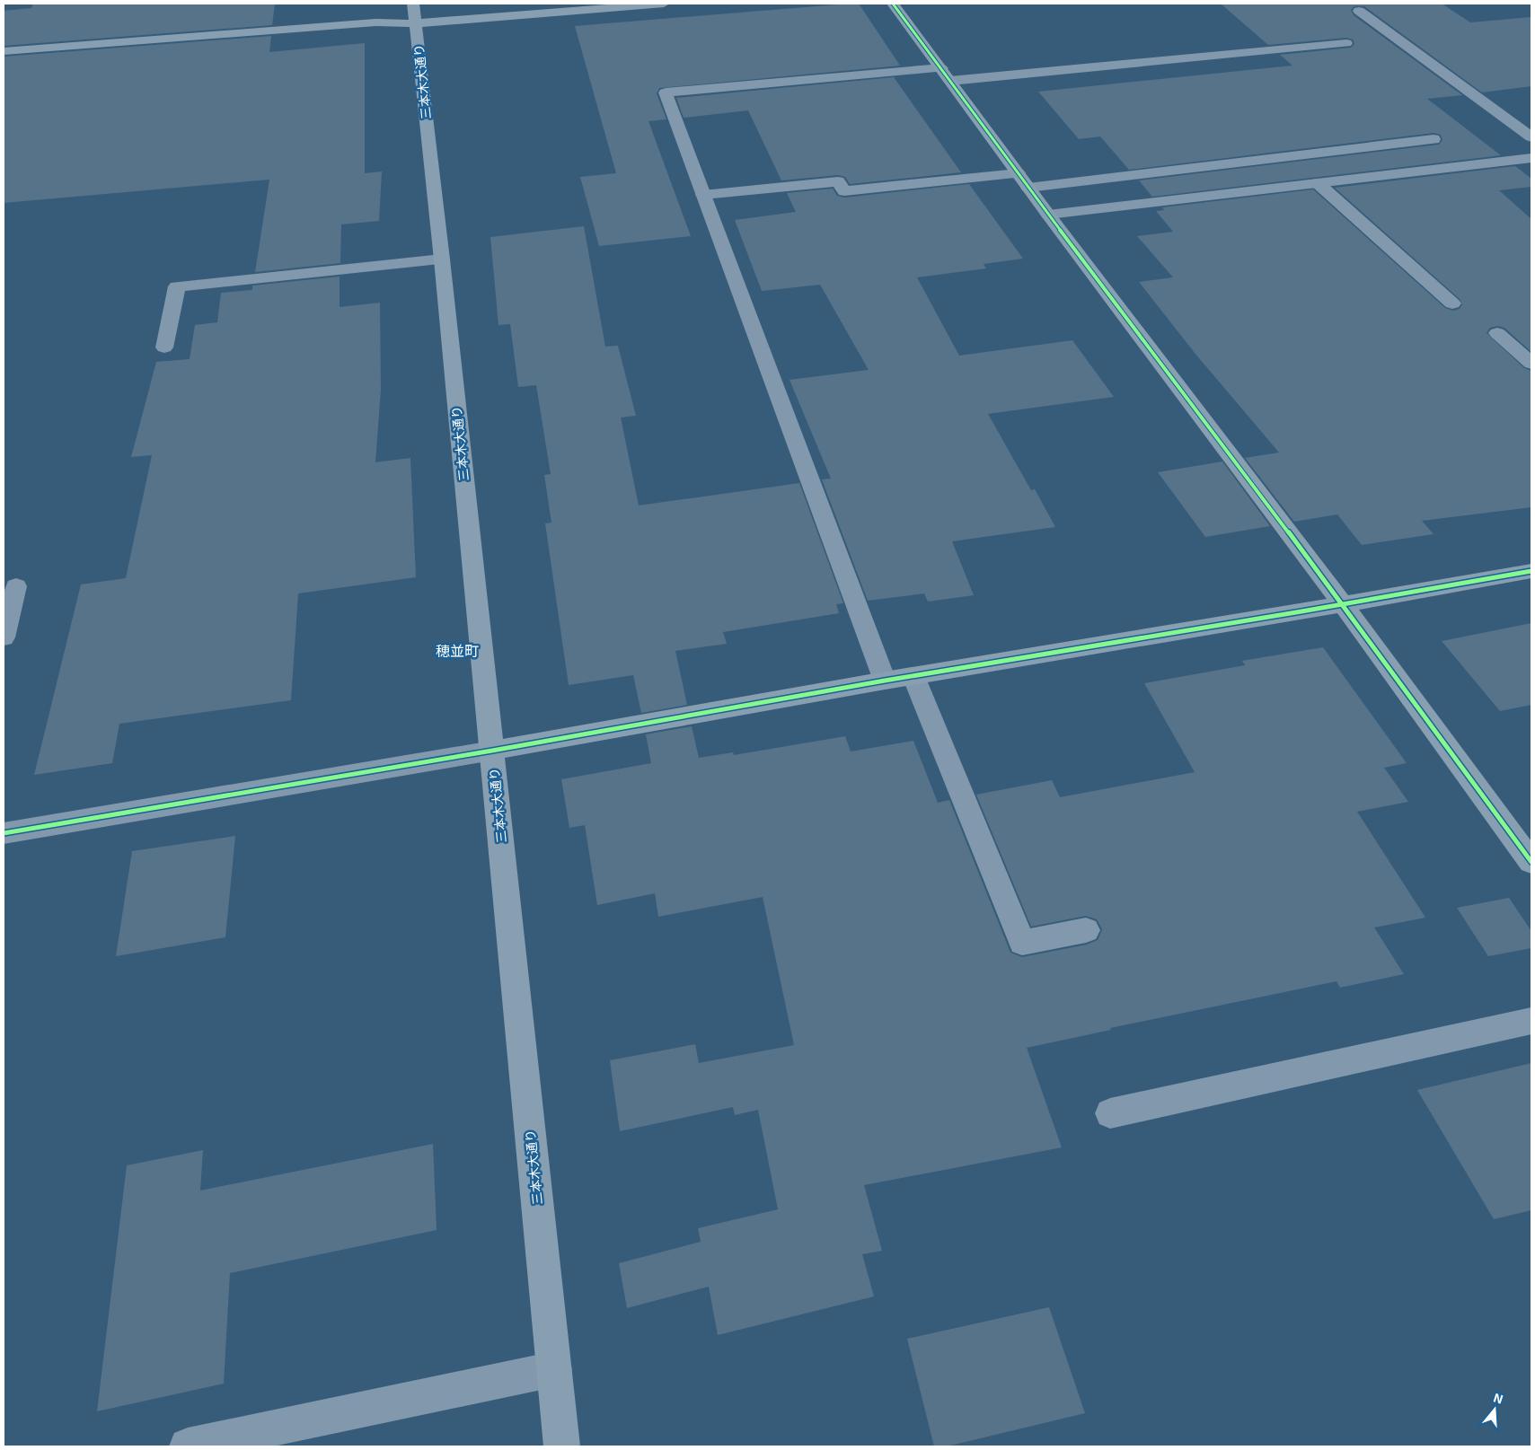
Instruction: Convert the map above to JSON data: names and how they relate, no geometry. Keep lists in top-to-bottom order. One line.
{"streets":{"street":["三本木大通り"]},"districts":["穂並町"],"north":"top"}
